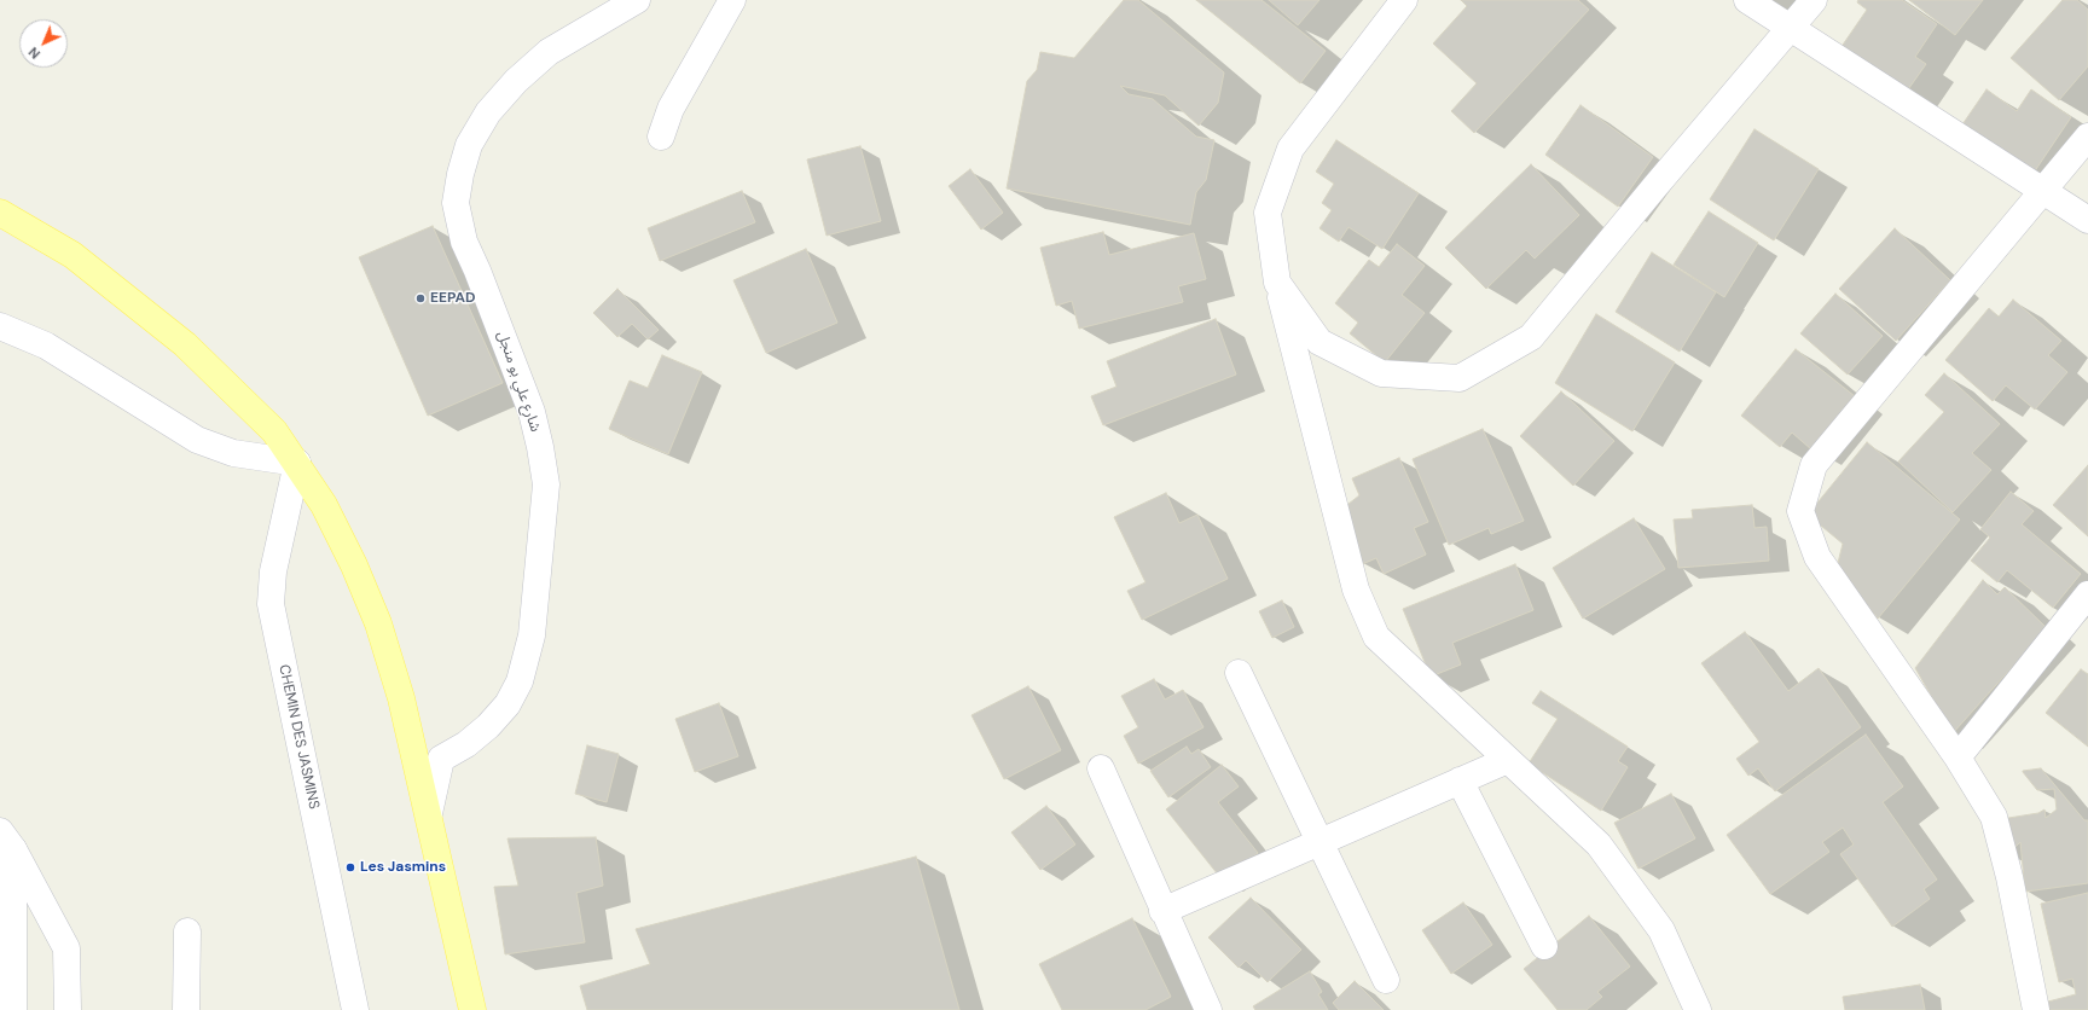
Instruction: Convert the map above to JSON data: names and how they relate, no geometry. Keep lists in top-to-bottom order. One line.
{"streets":{"street":["شارع علي بو منجل","CHEMIN DES JASMINS"]},"places":["EEPAD","Les Jasmins"],"north":"bottom left"}
